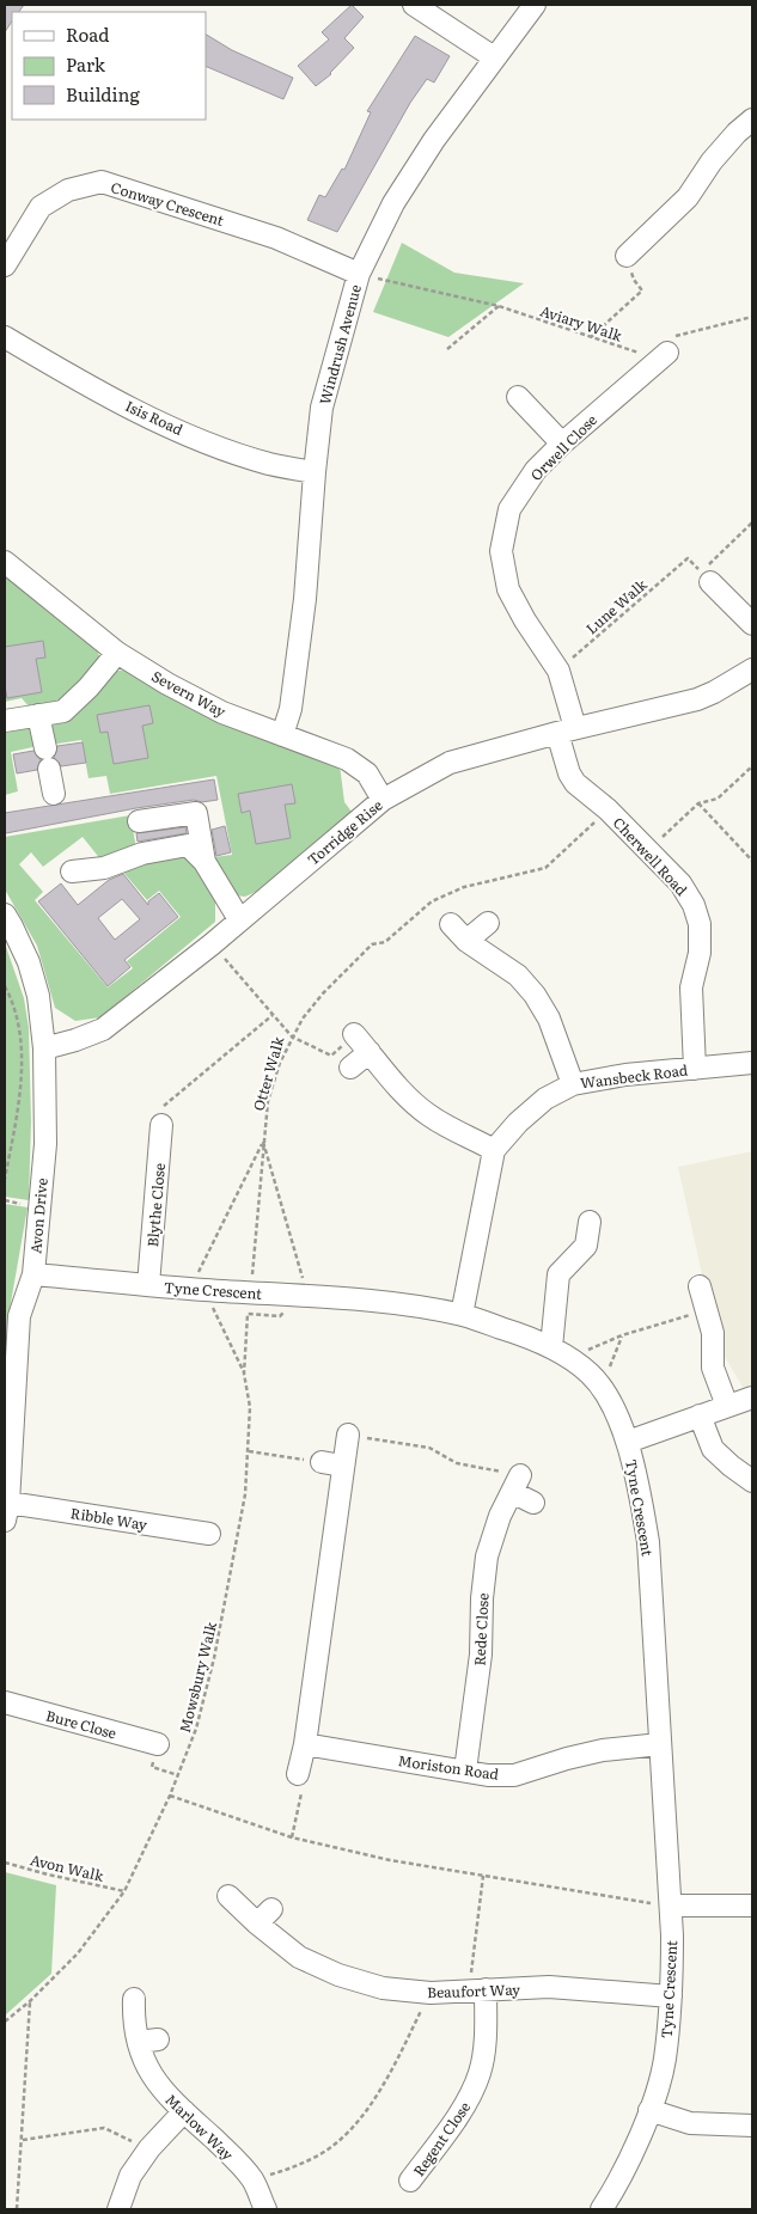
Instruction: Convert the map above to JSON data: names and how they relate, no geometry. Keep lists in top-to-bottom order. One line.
{"streets":{"street":["Conway Crescent","Windrush Avenue","Isis Road","Orwell Close","Severn Way","Torridge Rise","Cherwell Road","Wansbeck Road","Blythe Close","Avon Drive","Tyne Crescent","Ribble Way","Rede Close","Bure Close","Moriston Road","Beaufort Way","Marlow Way","Regent Close"],"path":["Aviary Walk","Lune Walk","Otter Walk","Mowsbury Walk","Avon Walk"]},"crossings":[["Conway Crescent","Aviary Walk"],["Conway Crescent","Windrush Avenue"],["Aviary Walk","Windrush Avenue"],["Aviary Walk","Orwell Close"],["Windrush Avenue","Isis Road"],["Windrush Avenue","Severn Way"],["Orwell Close","Lune Walk"],["Orwell Close","Torridge Rise"],["Orwell Close","Cherwell Road"],["Severn Way","Torridge Rise"],["Torridge Rise","Cherwell Road"],["Torridge Rise","Otter Walk"],["Torridge Rise","Avon Drive"],["Cherwell Road","Wansbeck Road"],["Wansbeck Road","Tyne Crescent"],["Blythe Close","Tyne Crescent"],["Avon Drive","Tyne Crescent"],["Avon Drive","Ribble Way"],["Tyne Crescent","Moriston Road"],["Tyne Crescent","Beaufort Way"],["Rede Close","Moriston Road"],["Mowsbury Walk","Avon Walk"],["Beaufort Way","Regent Close"]],"legend":["Road","Park","Building"]}
